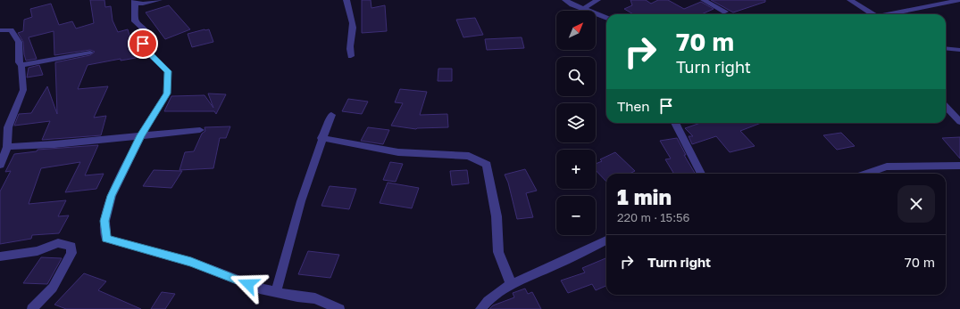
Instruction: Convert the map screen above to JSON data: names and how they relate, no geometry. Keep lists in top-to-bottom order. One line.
{"north":"top right","page":{"map_buttons":["+","−"],"turn":["70 m","Turn right"],"then":"Then","heading":["1 min","220 m · 15:56"],"list":[{"name":"Turn right","value":"70 m"}]}}
